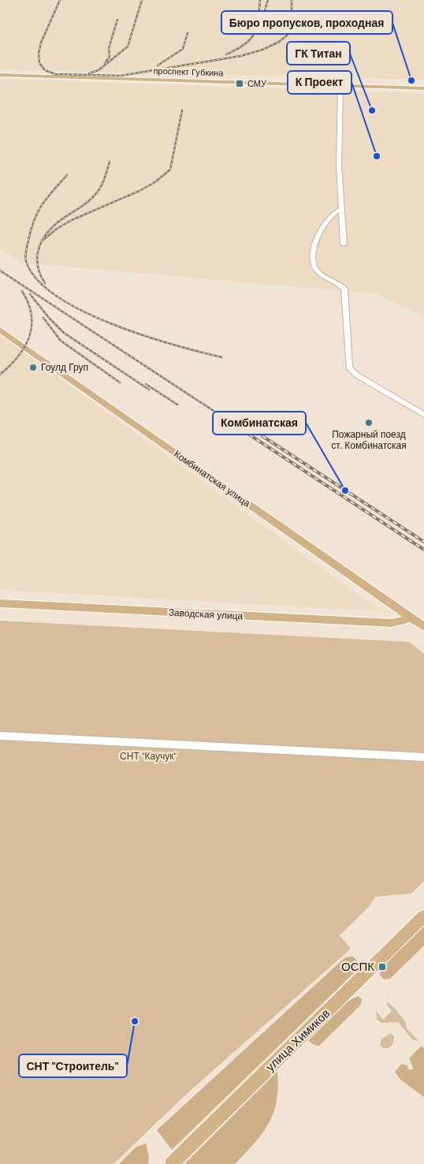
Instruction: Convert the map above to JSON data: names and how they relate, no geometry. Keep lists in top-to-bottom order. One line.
{"streets":{"main road":["проспект Губкина","Комбинатская улица","Заводская улица","улица Химиков"]},"crossings":[["Комбинатская улица","Заводская улица"]],"parks":["СНТ \"Каучук\""],"places":{"other":["Бюро пропусков, проходная","ГК Титан","К Проект","Гоулд Груп","Пожарный поезд ст. Комбинатская","Комбинатская","СНТ \"Строитель\""],"transit":["СМУ","ОСПК"]}}
